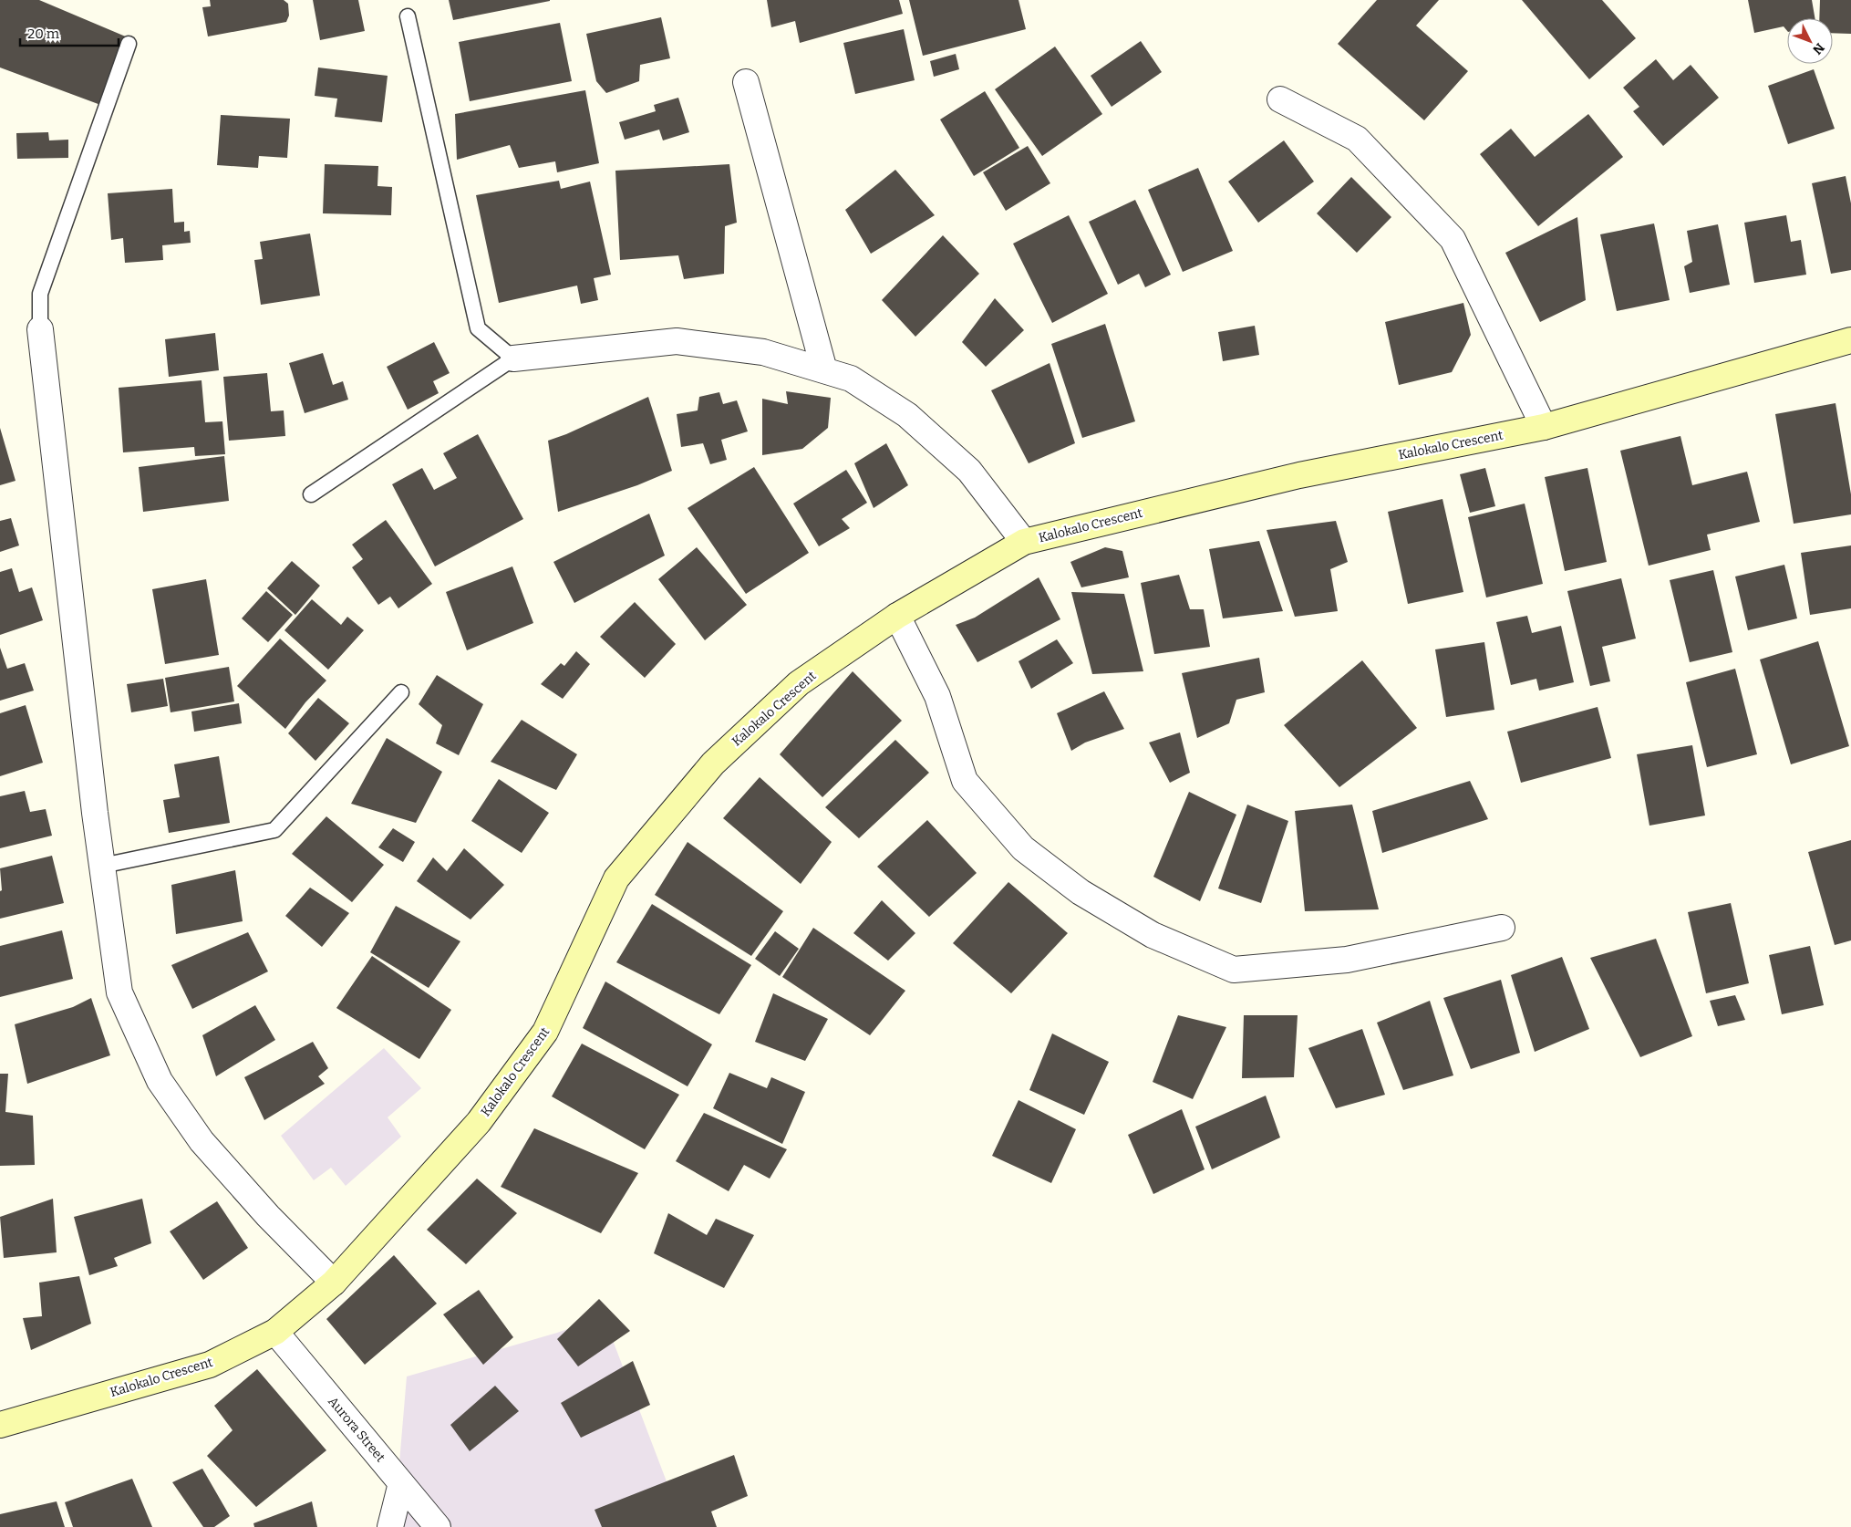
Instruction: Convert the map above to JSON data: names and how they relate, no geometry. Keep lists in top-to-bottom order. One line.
{"streets":{"street":["Kalokalo Crescent","Aurora Street"]},"crossings":[["Kalokalo Crescent","Aurora Street"]],"scale_bar":"20 m","north":"bottom right"}
